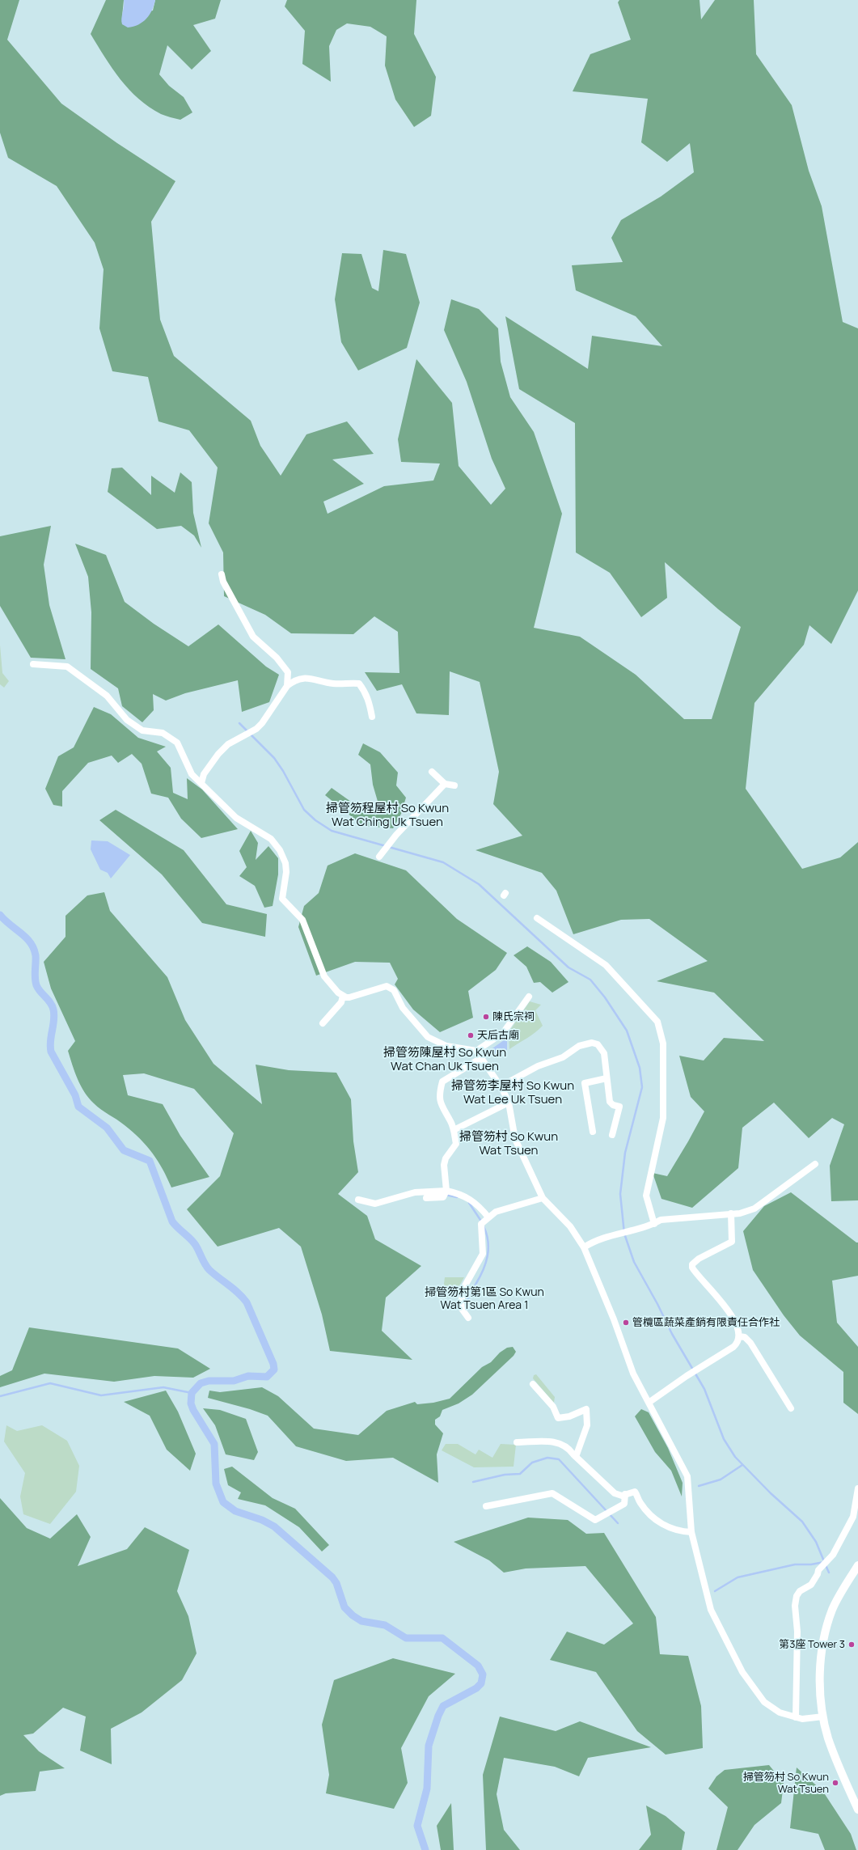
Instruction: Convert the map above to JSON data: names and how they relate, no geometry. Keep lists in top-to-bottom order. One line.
{"districts":["掃管笏程屋村 So Kwun Wat Ching Uk Tsuen","掃管笏陳屋村 So Kwun Wat Chan Uk Tsuen","掃管笏李屋村 So Kwun Wat Lee Uk Tsuen","掃管笏村 So Kwun Wat Tsuen","掃管笏村第1區 So Kwun Wat Tsuen Area 1"],"places":["陳氏宗祠","天后古廟","管欖區蔬菜產銷有限責任合作社","第3座 Tower 3","掃管笏村 So Kwun Wat Tsuen"]}
